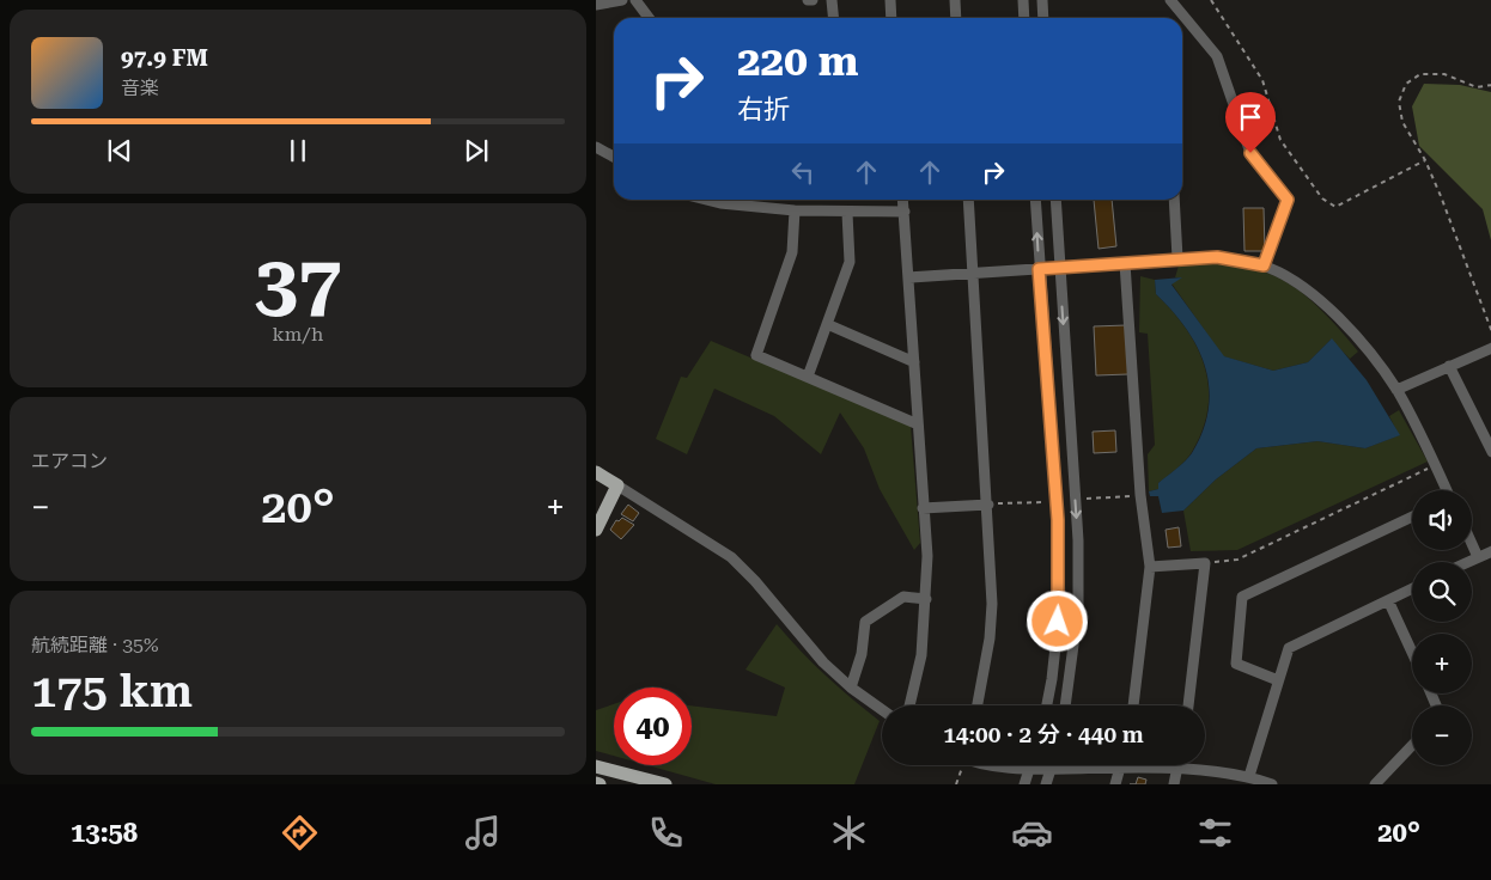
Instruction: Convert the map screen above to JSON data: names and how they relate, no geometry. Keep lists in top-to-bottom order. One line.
{"page":{"turn":["220 m","右折"],"song":["97.9 FM","音楽"],"tile":[["37","km/h"],"エアコン",["航続距離 · 35%","175 km"]],"heat":["−","20°","+"],"map_buttons":["+","−"],"limit":"40","trip":"14:00 · 2 分 · 440 m","tabs":["13:58","20°"]}}
